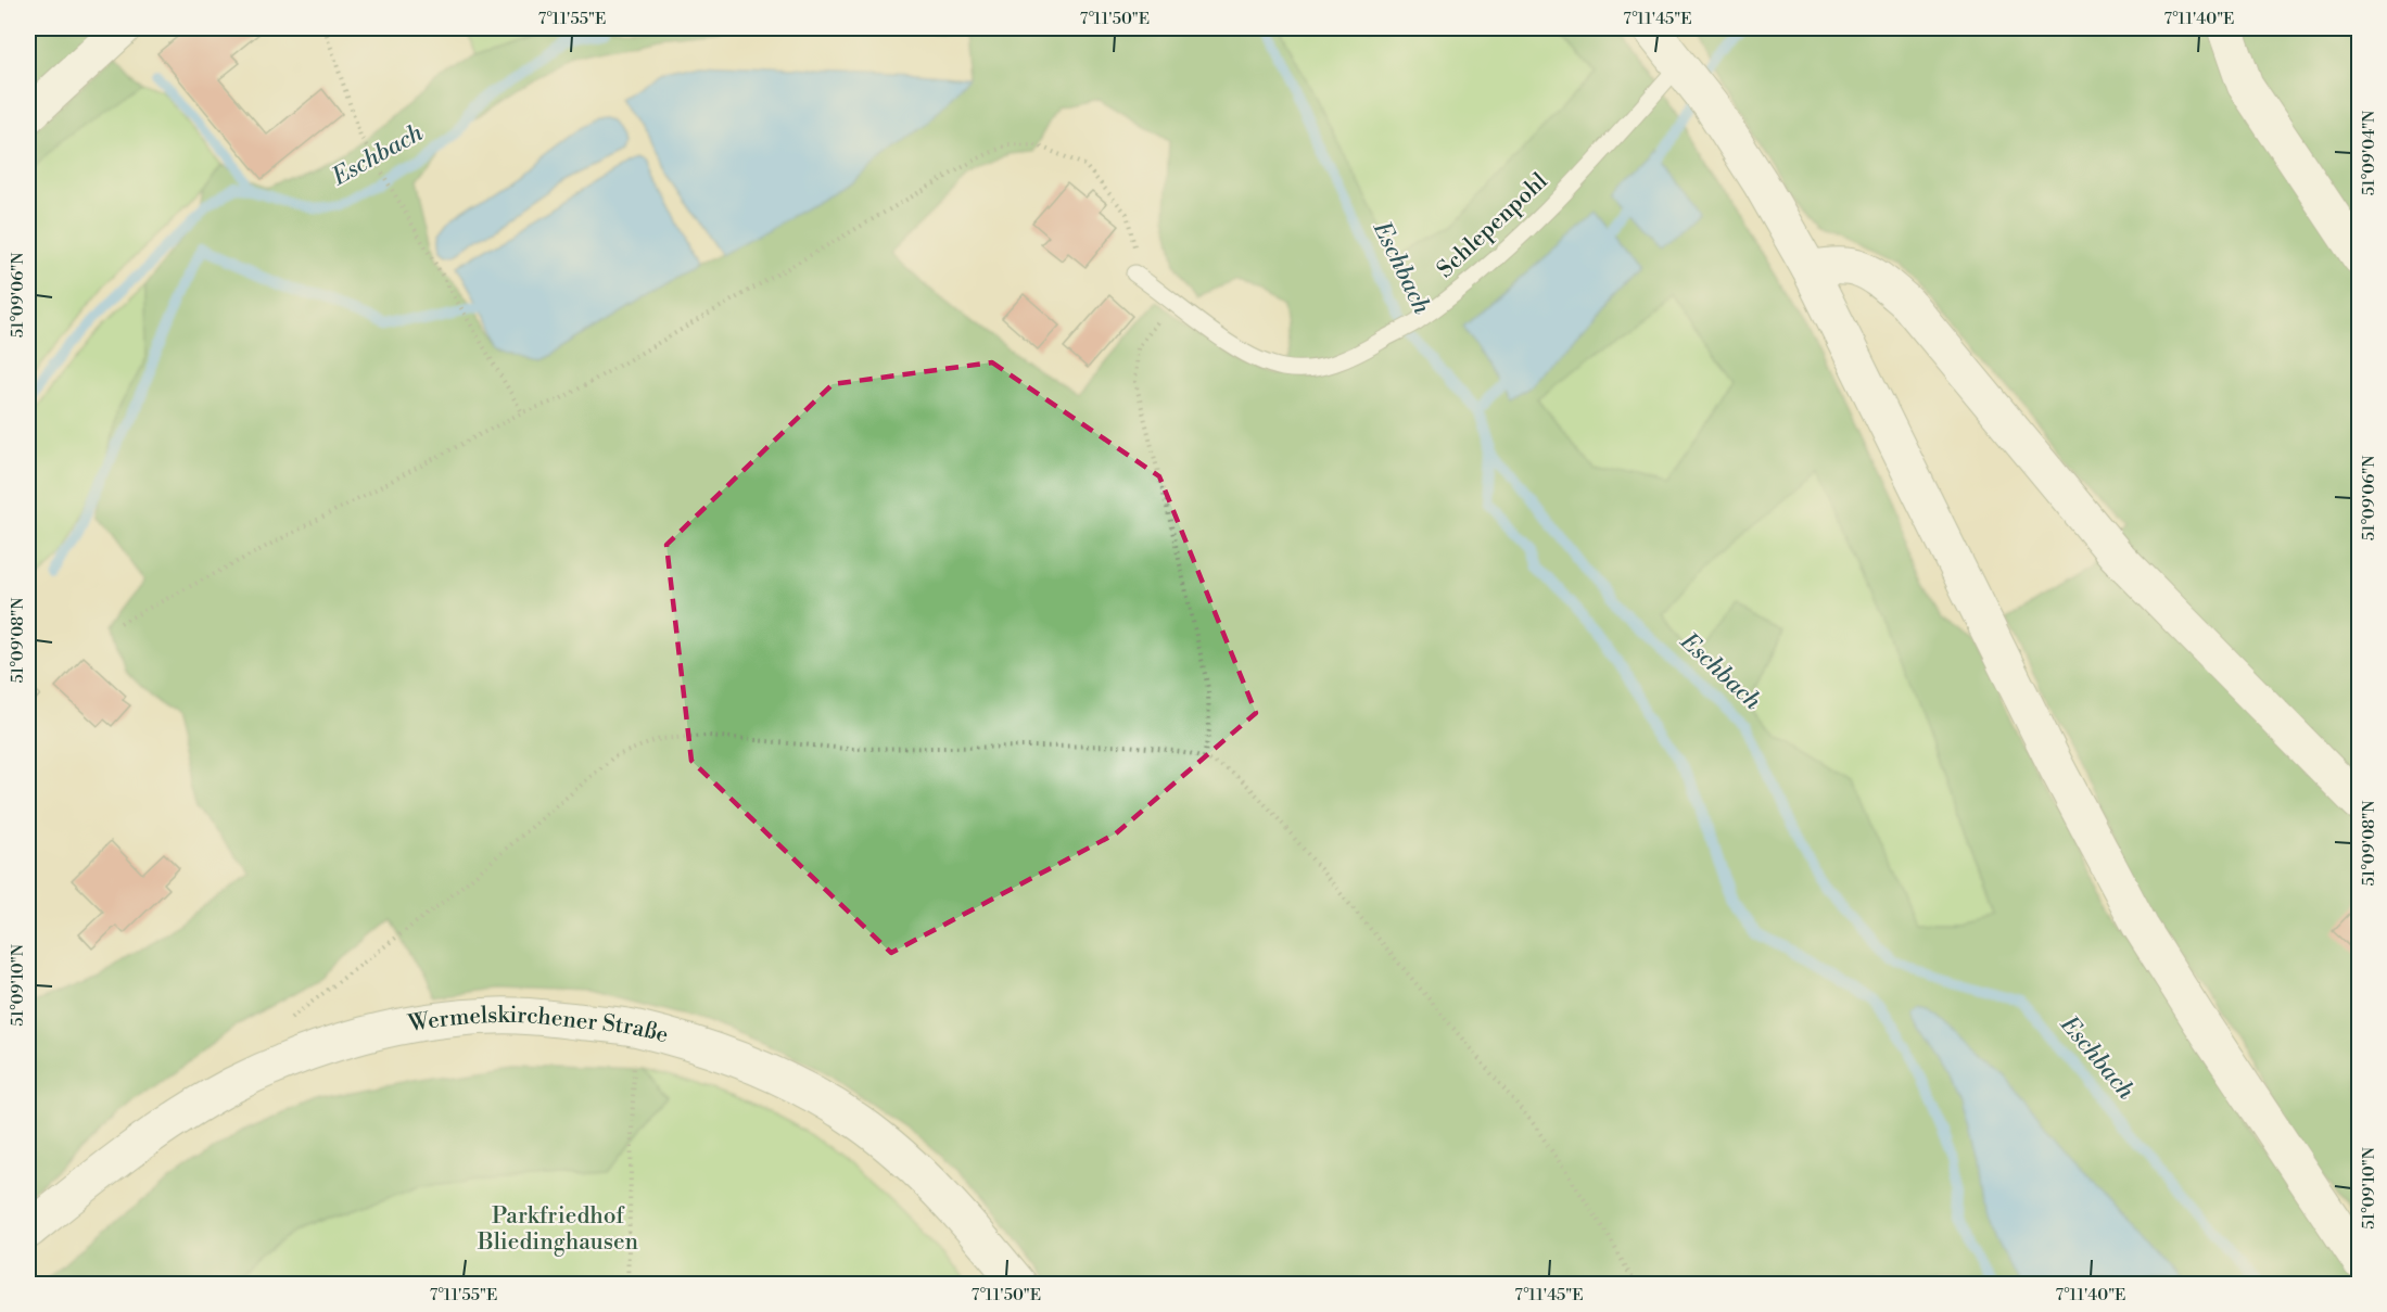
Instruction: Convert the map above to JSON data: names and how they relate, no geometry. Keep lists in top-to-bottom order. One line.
{"streets":{"main road":["Wermelskirchener Straße"],"lane":["Schlepenpohl"]},"water":["Eschbach"],"parks":["Parkfriedhof Bliedinghausen"],"coordinates":["7°11'55\"E","7°11'50\"E","7°11'45\"E","7°11'40\"E","51°09'04\"N","51°09'06\"N","51°09'08\"N","51°09'10\"N"]}
